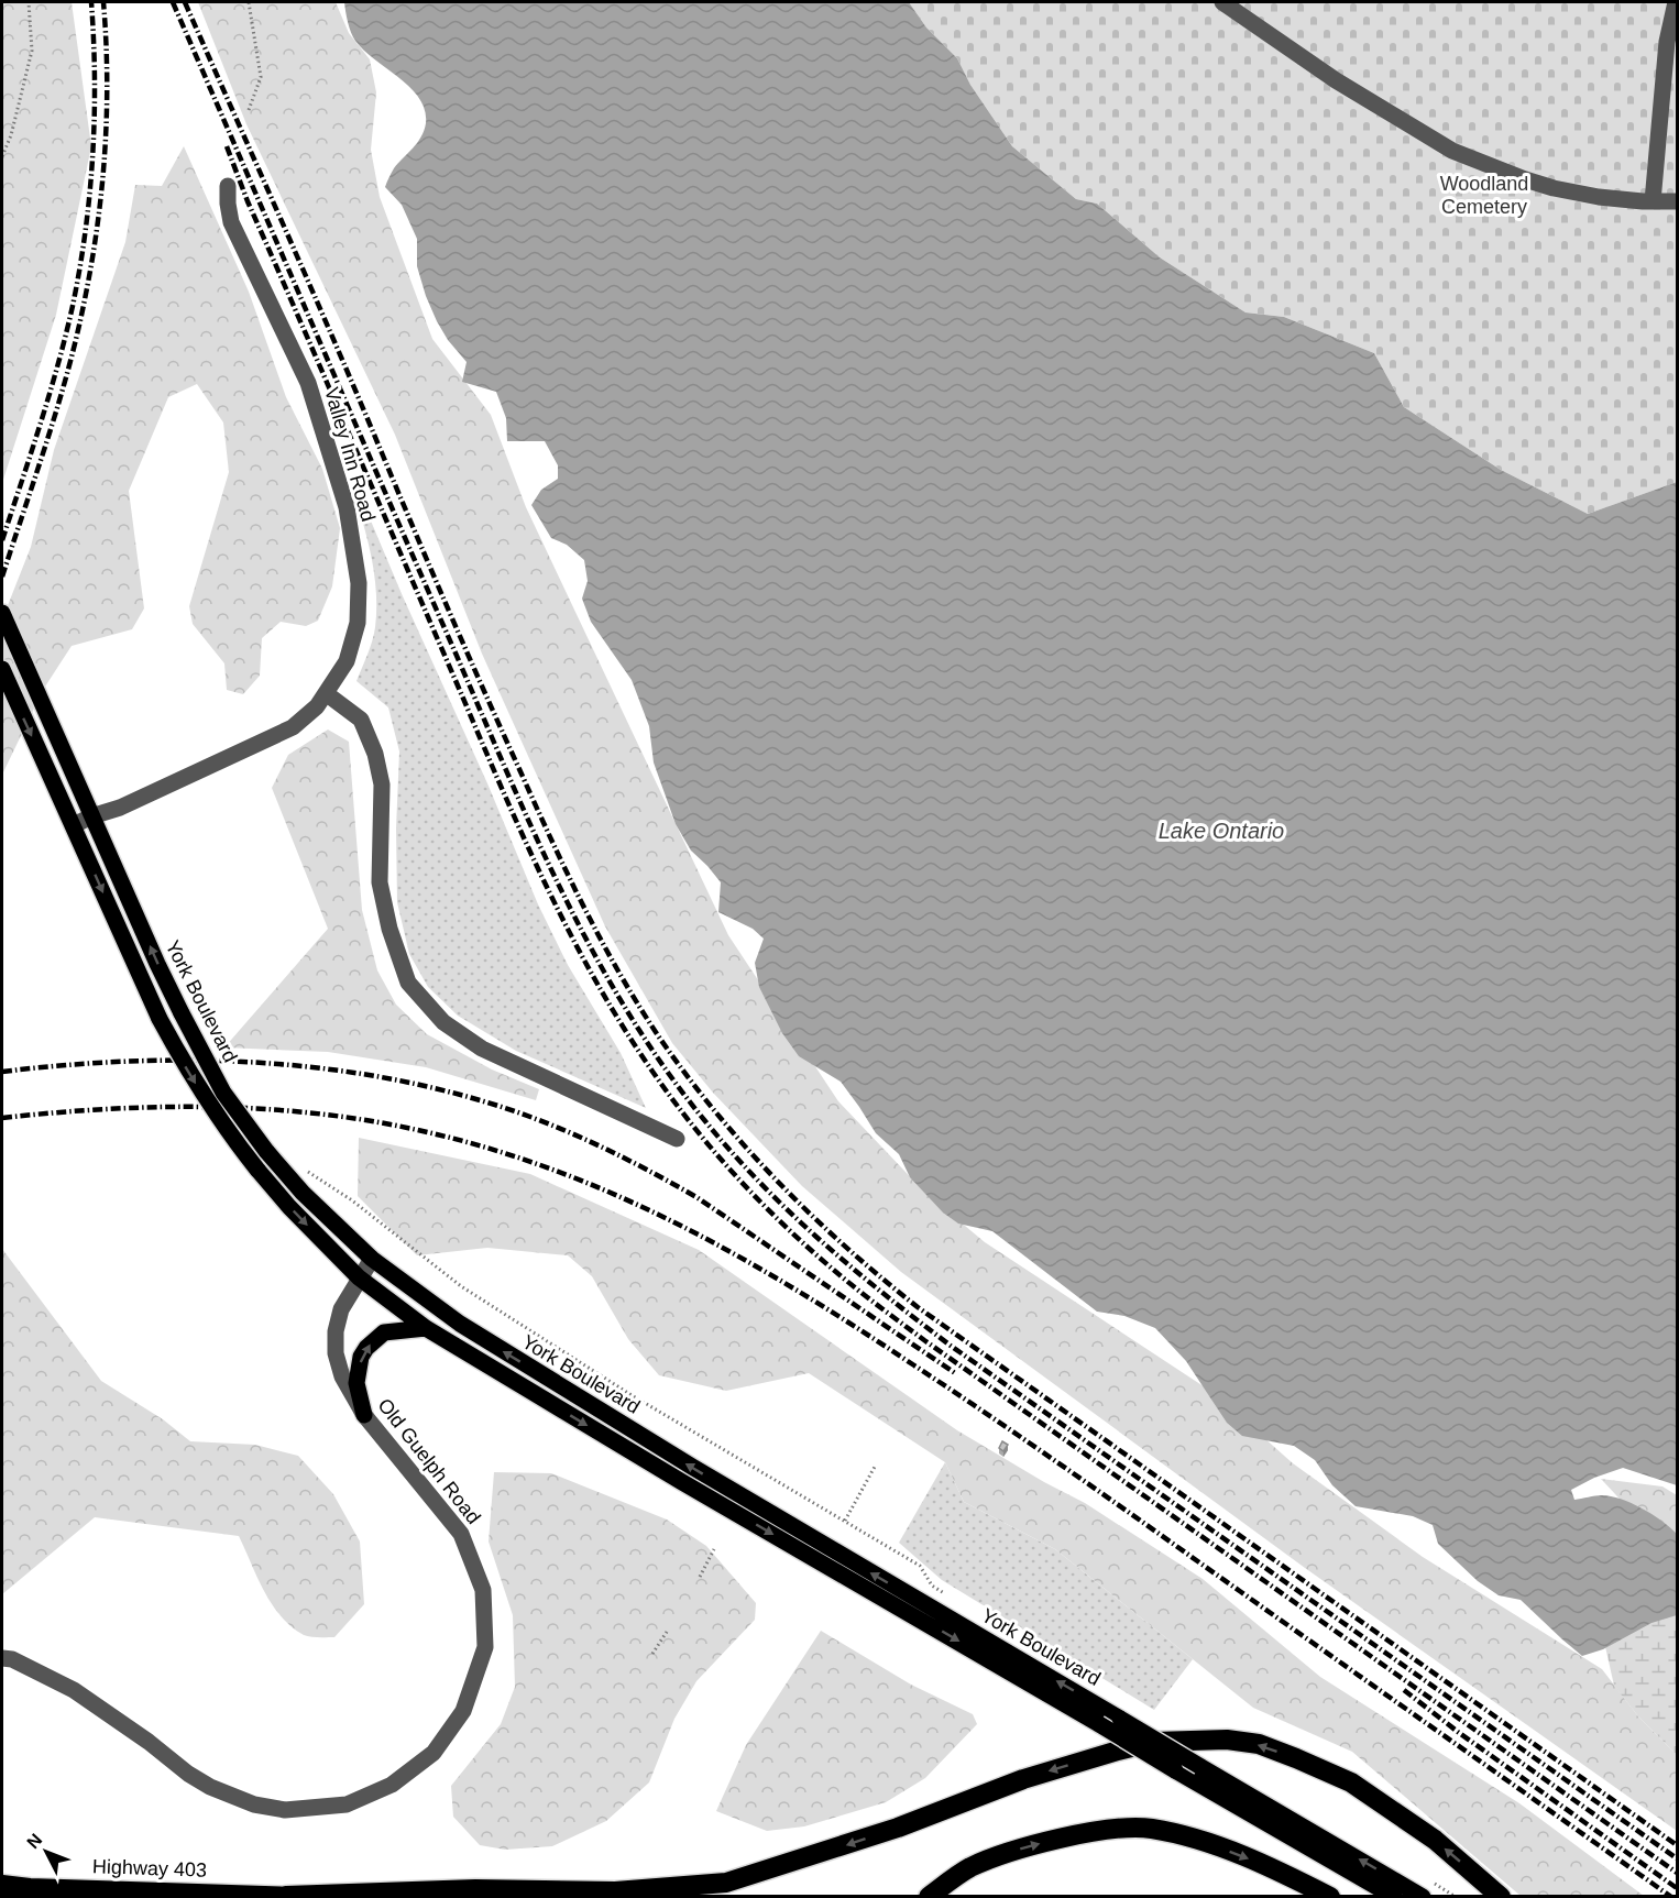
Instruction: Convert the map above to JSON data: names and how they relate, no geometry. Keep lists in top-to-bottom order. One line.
{"streets":{"highway":["Highway 403"],"main road":["York Boulevard"],"street":["Valley Inn Road","Old Guelph Road"]},"crossings":[["Valley Inn Road","York Boulevard"],["York Boulevard","Old Guelph Road"]],"water":["Lake Ontario"],"parks":["Woodland Cemetery"],"north":"top left"}
